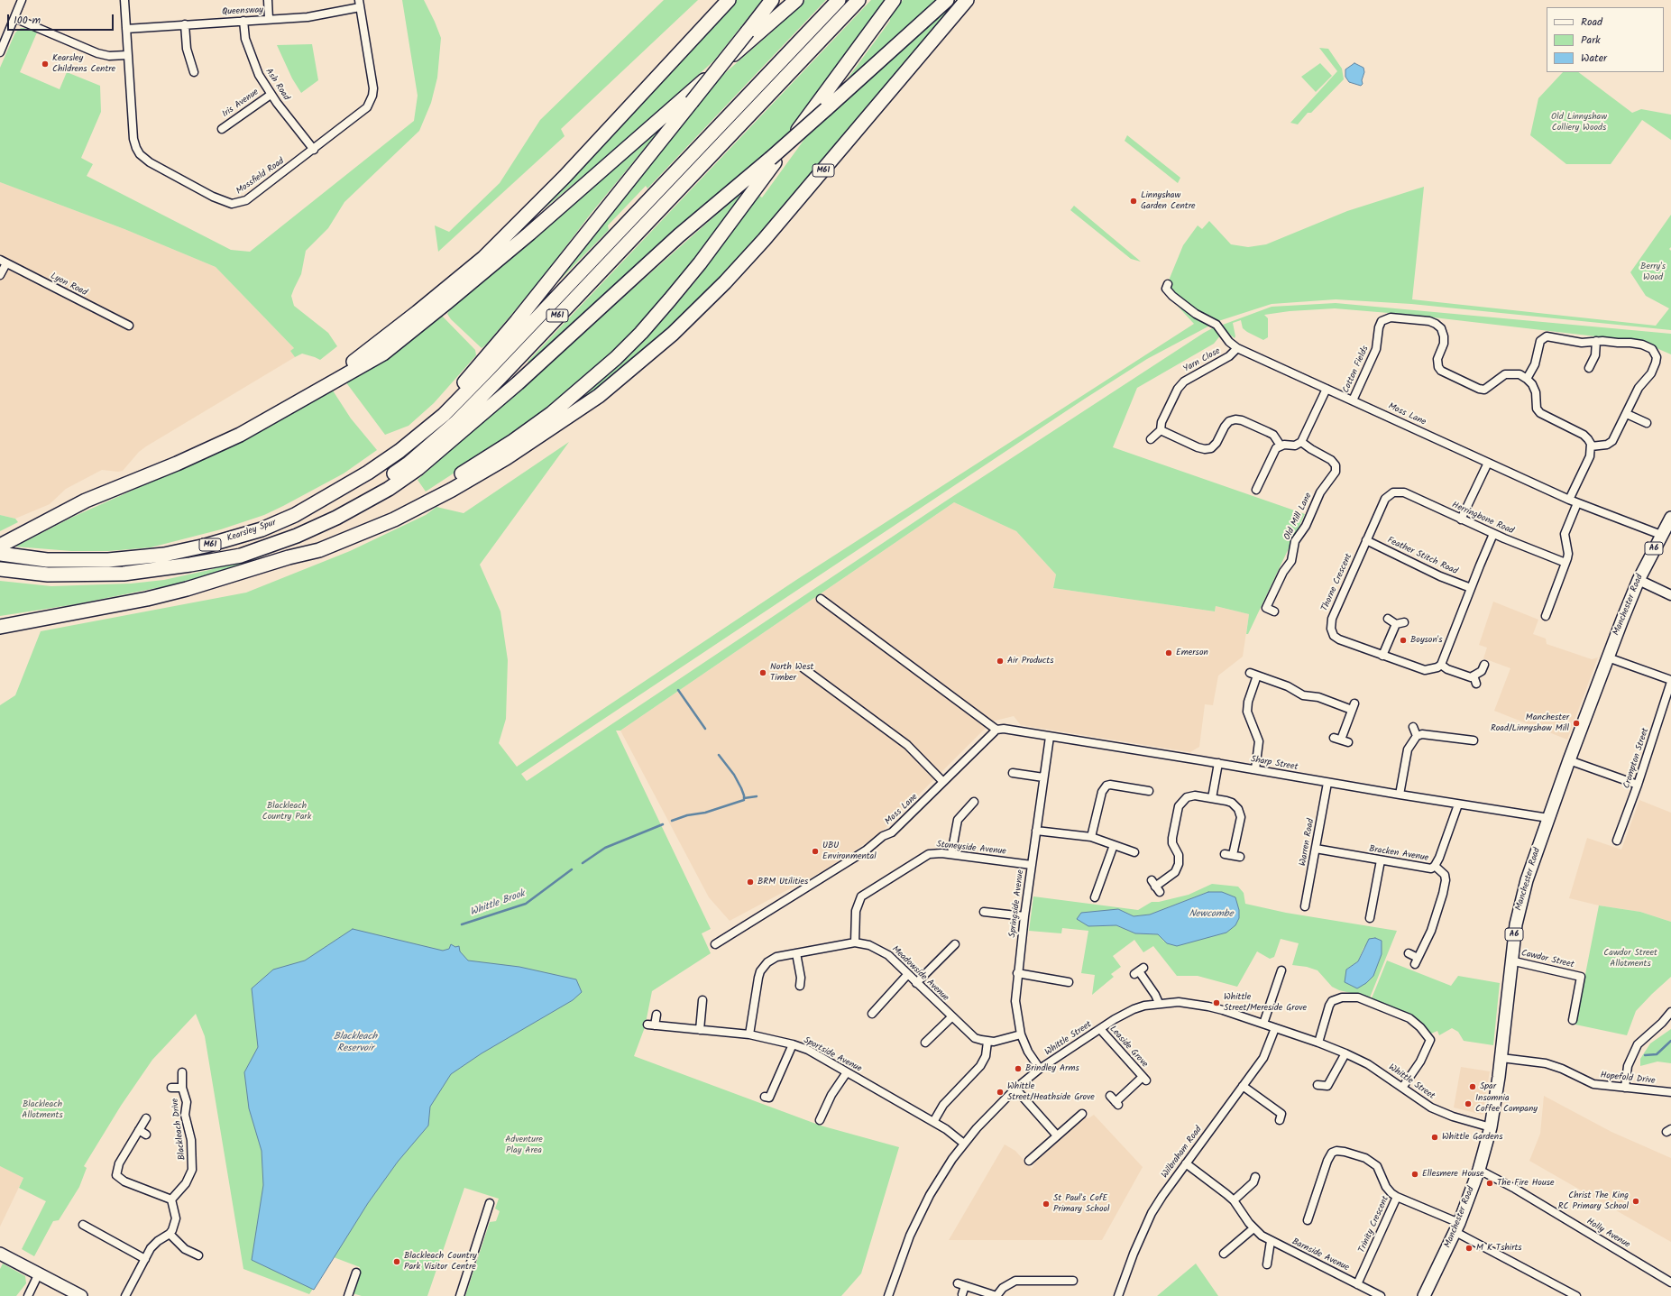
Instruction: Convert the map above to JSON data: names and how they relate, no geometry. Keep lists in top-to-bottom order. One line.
{"streets":{"highway":["M61","Kearsley Spur"],"main road":["A6","Manchester Road"],"street":["Queensway","Ash Road","Iris Avenue","Mossfield Road","Lyon Road","Yarn Close","Cotton Fields","Moss Lane","Old Mill Lane","Herringbone Road","Feather Stitch Road","Thorne Crescent","Crompton Street","Sharp Street","Warren Road","Stoneyside Avenue","Bracken Avenue","Springside Avenue","Cawdor Street","Meadowside Avenue","Whittle Street","Leaside Grove","Sportside Avenue","Hopefold Drive","Blackleach Drive","Wilbraham Road","Trinity Crescent","Holly Avenue","Barnside Avenue"]},"crossings":[["Queensway","Ash Road"],["Queensway","Mossfield Road"],["Ash Road","Iris Avenue"],["Ash Road","Mossfield Road"],["M61","Kearsley Spur"],["Yarn Close","Moss Lane"],["Cotton Fields","Moss Lane"],["Moss Lane","Manchester Road"],["Moss Lane","Sharp Street"],["Herringbone Road","Thorne Crescent"],["Feather Stitch Road","Thorne Crescent"],["Manchester Road","Sharp Street"],["Manchester Road","Cawdor Street"],["Manchester Road","Whittle Street"],["Manchester Road","Hopefold Drive"],["Manchester Road","Holly Avenue"],["Sharp Street","Warren Road"],["Sharp Street","Bracken Avenue"],["Sharp Street","Springside Avenue"],["Warren Road","Bracken Avenue"],["Stoneyside Avenue","Springside Avenue"],["Stoneyside Avenue","Meadowside Avenue"],["Springside Avenue","Whittle Street"],["Meadowside Avenue","Sportside Avenue"],["Whittle Street","Leaside Grove"],["Whittle Street","Sportside Avenue"],["Whittle Street","Wilbraham Road"],["Wilbraham Road","Barnside Avenue"],["Trinity Crescent","Barnside Avenue"]],"water":["Whittle Brook","Newcombe","Blackleach Reservoir"],"parks":["Old Linnyshaw Colliery Woods","Berry's Wood","Blackleach Country Park","Cawdor Street Allotments","Blackleach Allotments","Adventure Play Area"],"places":["Kearsley Childrens Centre","Linnyshaw Garden Centre","Boyson's","Emerson","Air Products","North West Timber","Manchester Road/Linnyshaw Mill","UBU Environmental","BRM Utilities","Whittle Street/Mereside Grove","Brindley Arms","Spar","Whittle Street/Heathside Grove","Insomnia Coffee Company","Whittle Gardens","Ellesmere House","The Fire House","Christ The King RC Primary School","St Paul's CofE Primary School","M K Tshirts","Blackleach Country Park Visitor Centre"],"legend":["Road","Park","Water"],"scale_bar":"100 m"}
